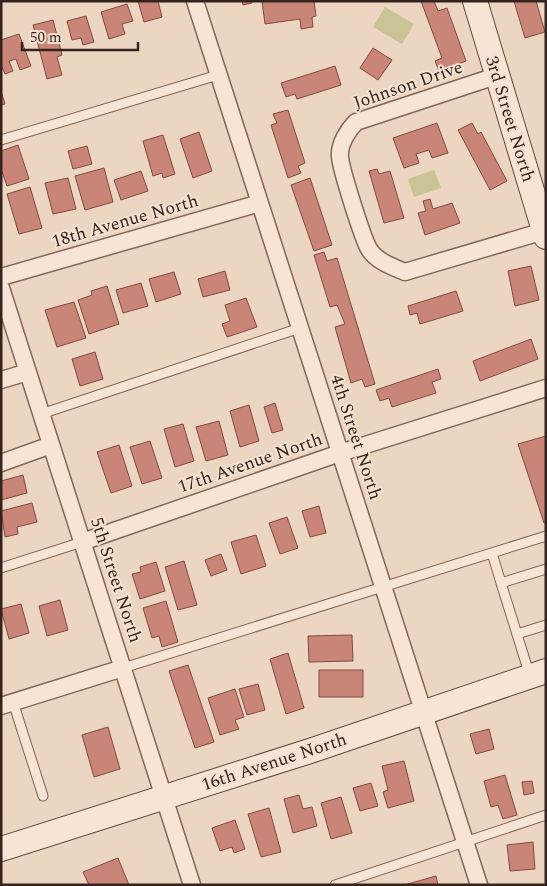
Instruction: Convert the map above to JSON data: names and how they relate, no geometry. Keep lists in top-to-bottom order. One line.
{"streets":{"main road":["3rd Street North","16th Avenue North"],"street":["Johnson Drive","18th Avenue North","4th Street North","17th Avenue North","5th Street North"]},"crossings":[["Johnson Drive","3rd Street North"],["18th Avenue North","4th Street North"],["4th Street North","17th Avenue North"],["4th Street North","16th Avenue North"],["17th Avenue North","5th Street North"],["5th Street North","16th Avenue North"]],"scale_bar":"50 m"}
